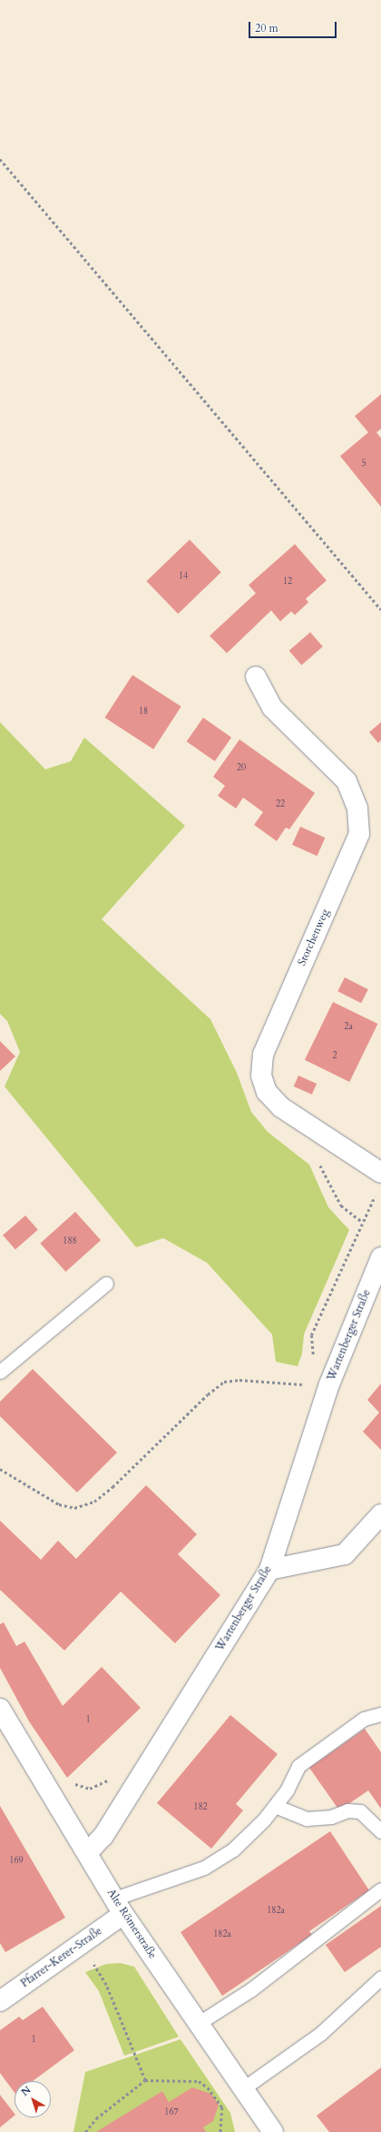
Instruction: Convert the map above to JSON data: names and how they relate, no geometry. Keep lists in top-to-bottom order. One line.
{"streets":{"main road":["Storchenweg","Wartenberger Straße","Alte Römerstraße","Pfarrer-Kerer-Straße"]},"crossings":[["Wartenberger Straße","Alte Römerstraße"],["Alte Römerstraße","Pfarrer-Kerer-Straße"]],"house_numbers":["5","14","12","18","20","22","2a","2","188","1","182","169","182a","182a","1","167"],"scale_bar":"20 m","north":"top left"}
